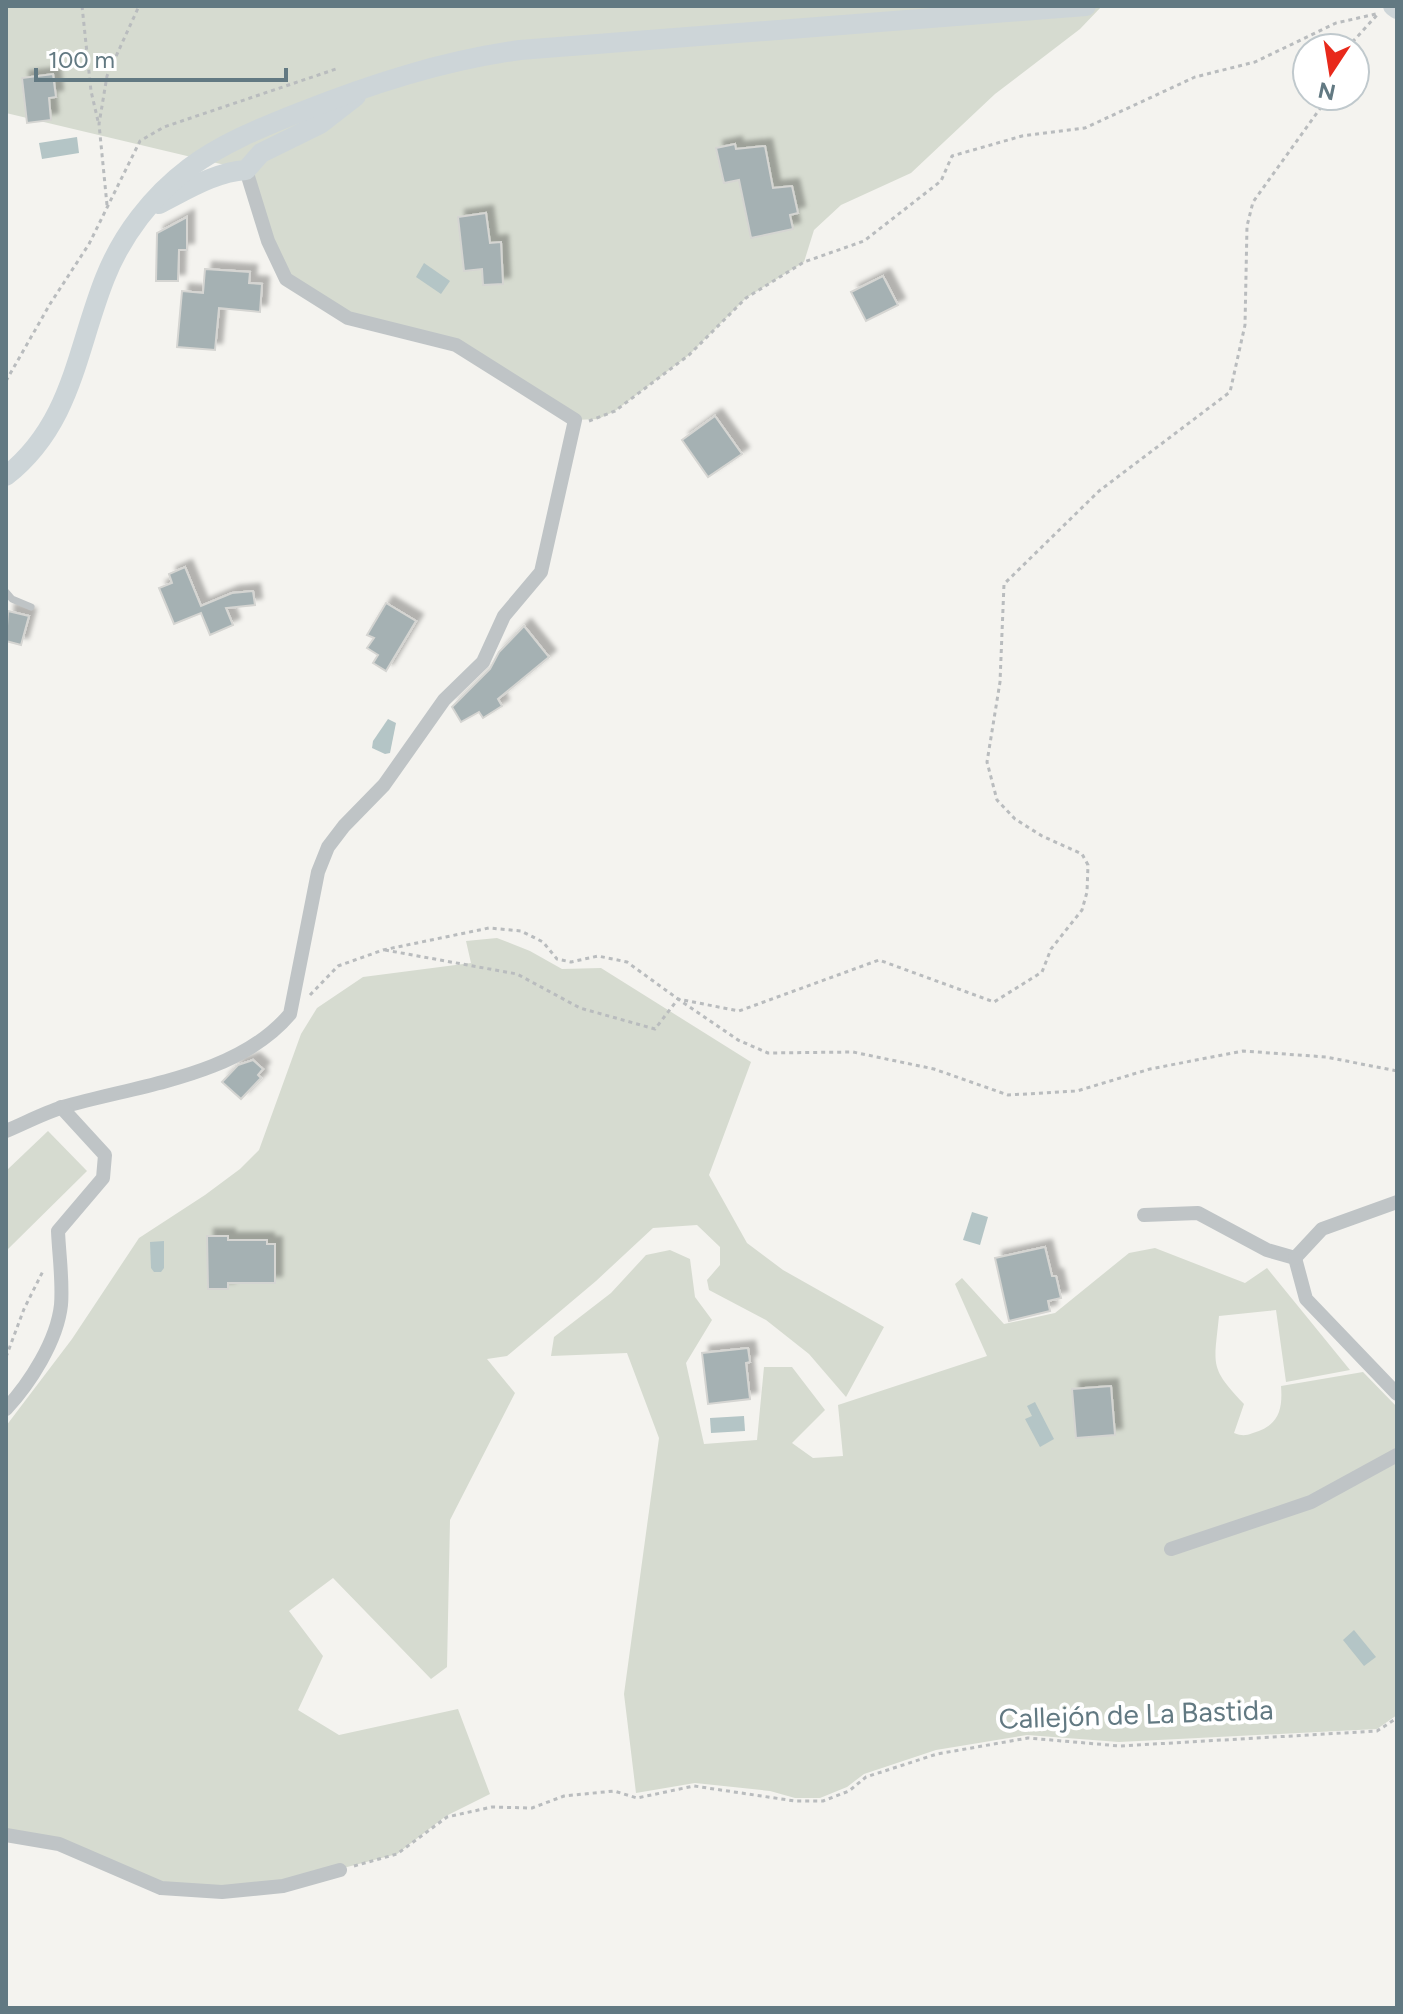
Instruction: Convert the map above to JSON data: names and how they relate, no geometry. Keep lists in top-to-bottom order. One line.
{"streets":{"path":["Callejón de La Bastida"]},"scale_bar":"100 m","north":"bottom"}
